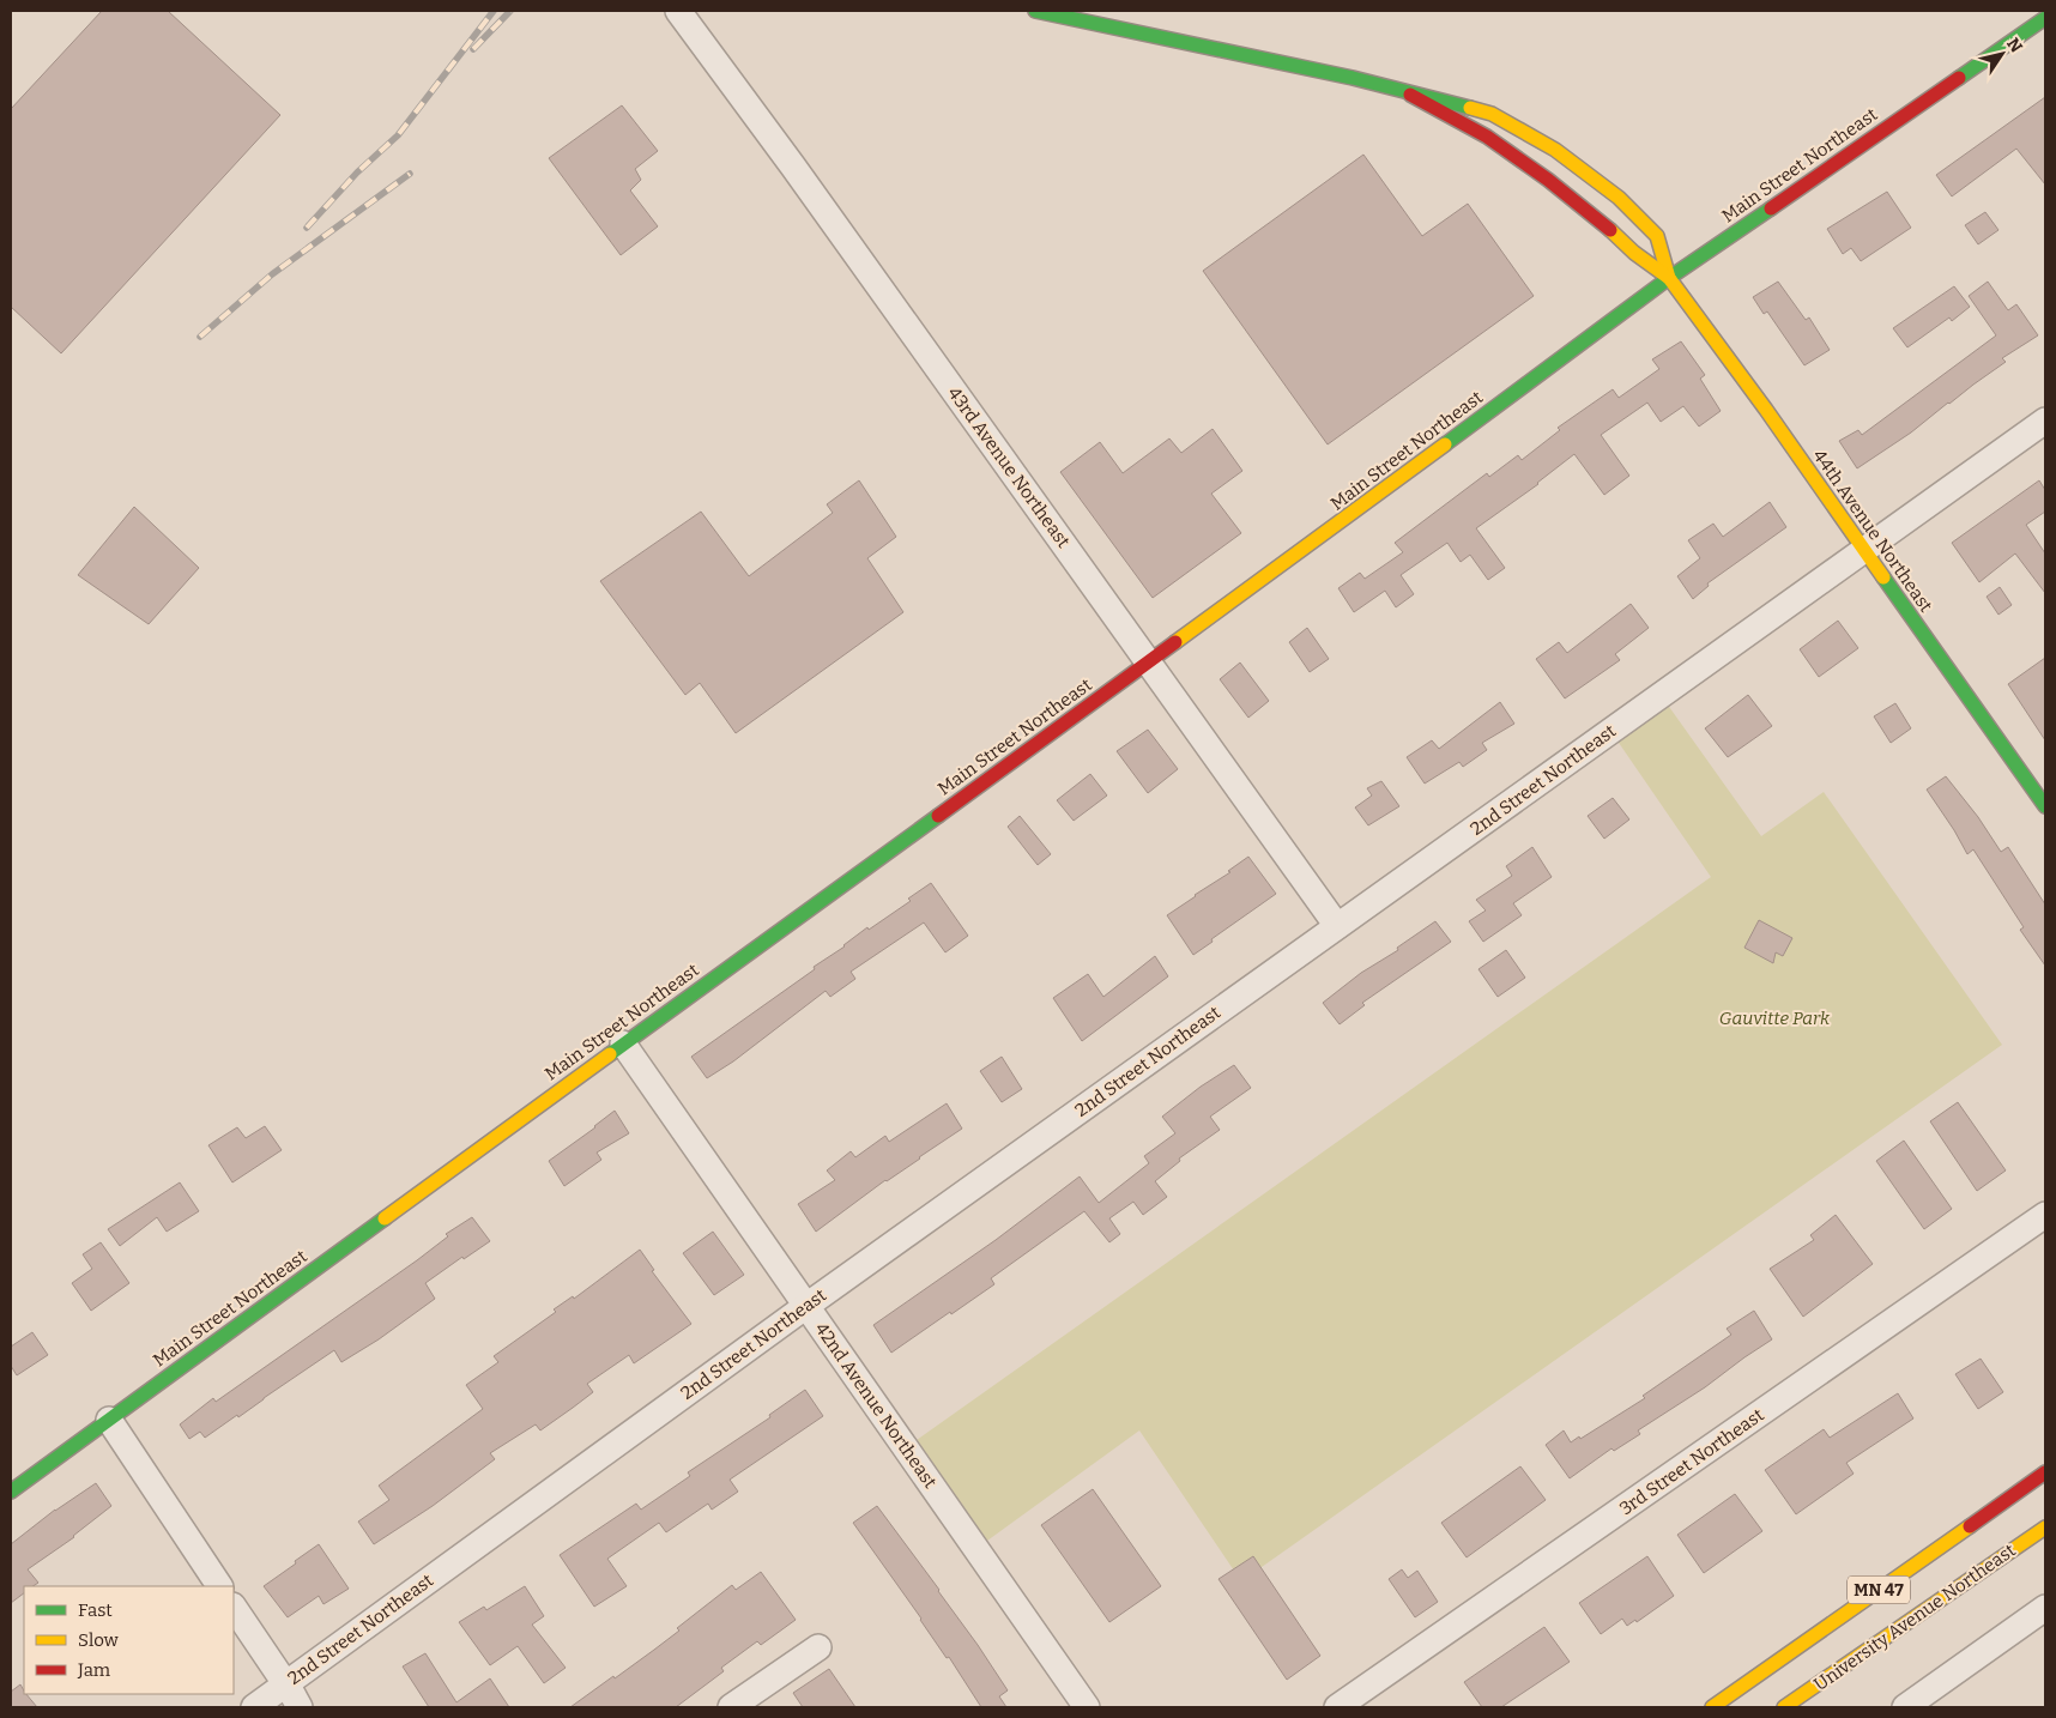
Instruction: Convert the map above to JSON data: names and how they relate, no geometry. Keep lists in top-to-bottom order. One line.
{"streets":{"street":["Main Street Northeast","43rd Avenue Northeast","44th Avenue Northeast","2nd Street Northeast","42nd Avenue Northeast","3rd Street Northeast","MN 47","University Avenue Northeast"]},"crossings":[["Main Street Northeast","43rd Avenue Northeast"],["Main Street Northeast","44th Avenue Northeast"],["Main Street Northeast","42nd Avenue Northeast"],["43rd Avenue Northeast","2nd Street Northeast"],["44th Avenue Northeast","2nd Street Northeast"],["2nd Street Northeast","42nd Avenue Northeast"]],"parks":["Gauvitte Park"],"legend":["Fast","Slow","Jam"],"north":"top right"}
